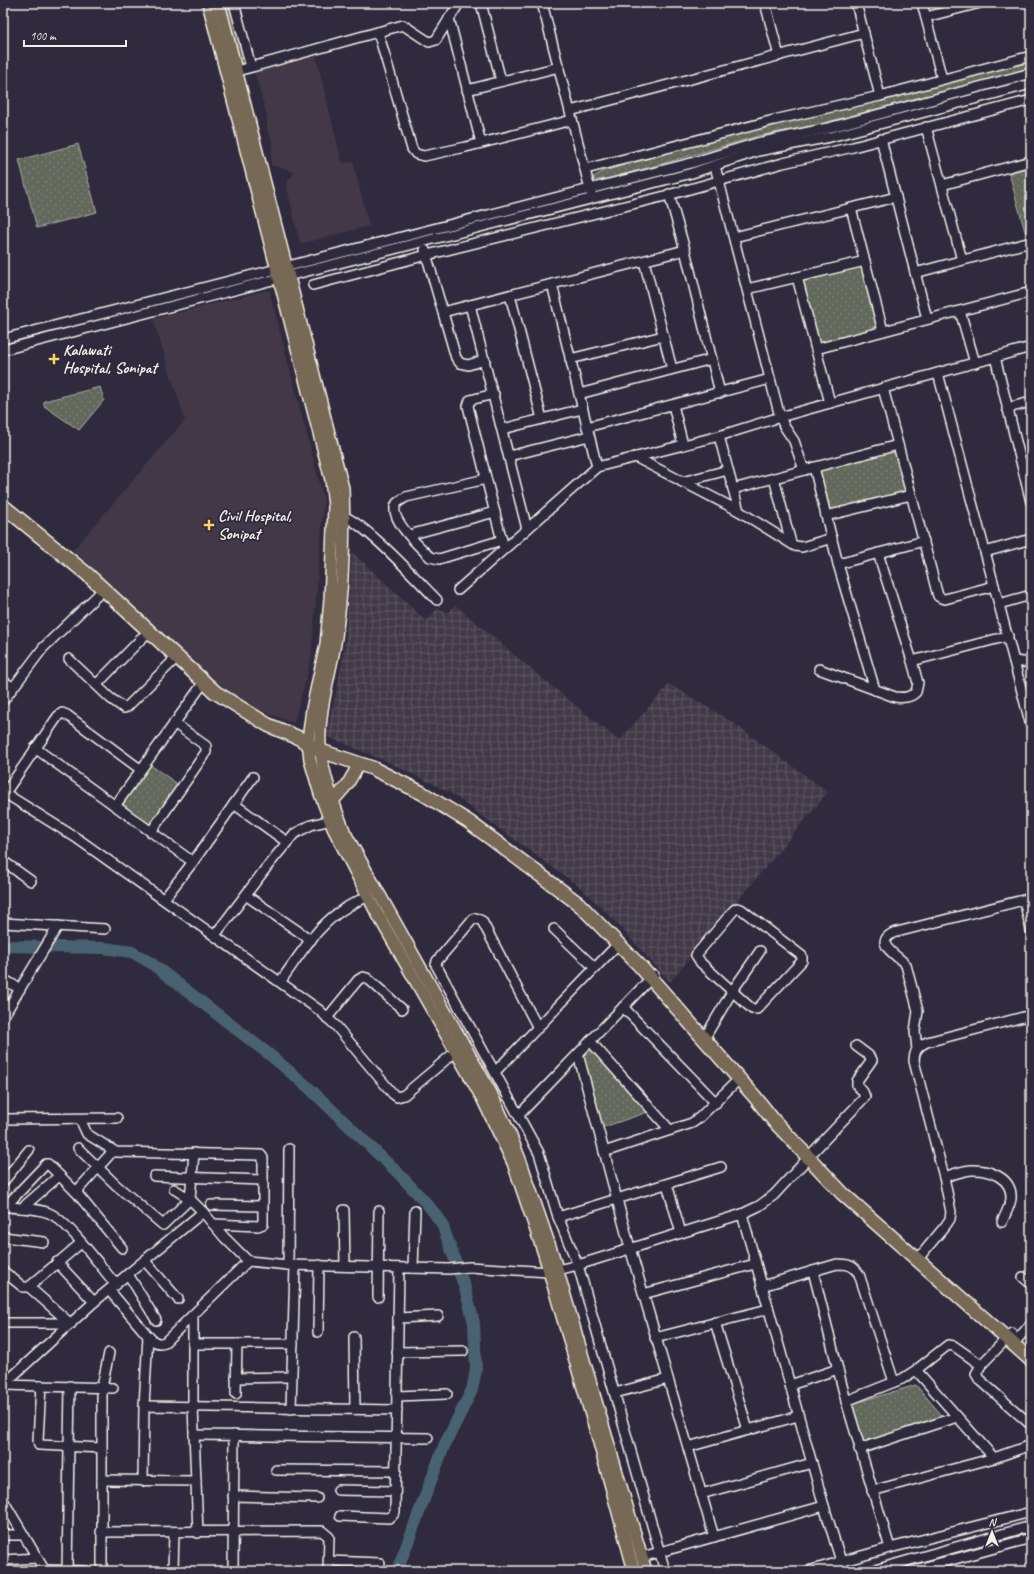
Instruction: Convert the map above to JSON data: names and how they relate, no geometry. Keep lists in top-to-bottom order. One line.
{"places":{"health":["Kalawati Hospital, Sonipat","Civil Hospital, Sonipat"]},"scale_bar":"100 m","north":"top"}
